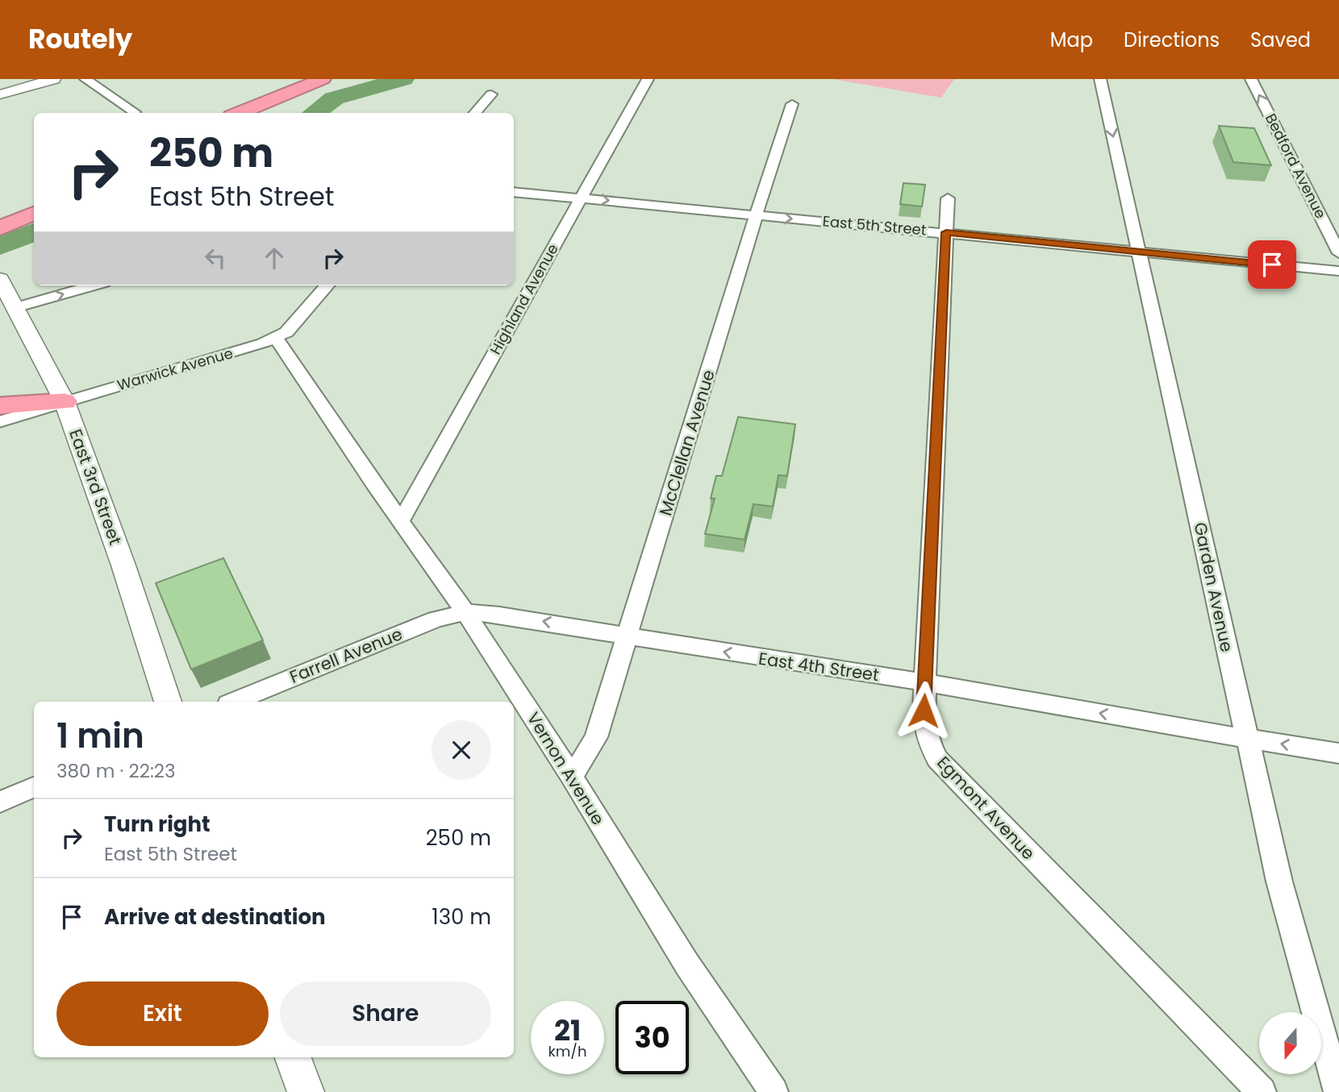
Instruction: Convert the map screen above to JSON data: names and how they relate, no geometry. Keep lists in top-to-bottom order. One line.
{"streets":{"street":["Bedford Avenue","East 5th Street","Highland Avenue","Warwick Avenue","McClellan Avenue","East 3rd Street","Garden Avenue","Farrell Avenue","East 4th Street","Vernon Avenue","Egmont Avenue"]},"crossings":[["East 5th Street","Highland Avenue"],["East 5th Street","McClellan Avenue"],["East 5th Street","Garden Avenue"],["East 5th Street","Egmont Avenue"],["Highland Avenue","Vernon Avenue"],["Warwick Avenue","East 3rd Street"],["Warwick Avenue","Vernon Avenue"],["McClellan Avenue","East 4th Street"],["McClellan Avenue","Vernon Avenue"],["Garden Avenue","East 4th Street"],["Farrell Avenue","East 4th Street"],["Farrell Avenue","Vernon Avenue"],["East 4th Street","Vernon Avenue"],["East 4th Street","Egmont Avenue"]],"one_way":["Bedford Avenue","East 5th Street","East 4th Street"],"north":"bottom","page":{"header":"Routely","nav":["Map","Directions","Saved"],"turn":["250 m","East 5th Street"],"heading":["1 min","380 m · 22:23"],"list":[{"name":"Turn right","note":"East 5th Street","value":"250 m"},{"name":"Arrive at destination","value":"130 m"}],"buttons":["Exit","Share"],"speed":"21 km/h","limit":"30"}}
